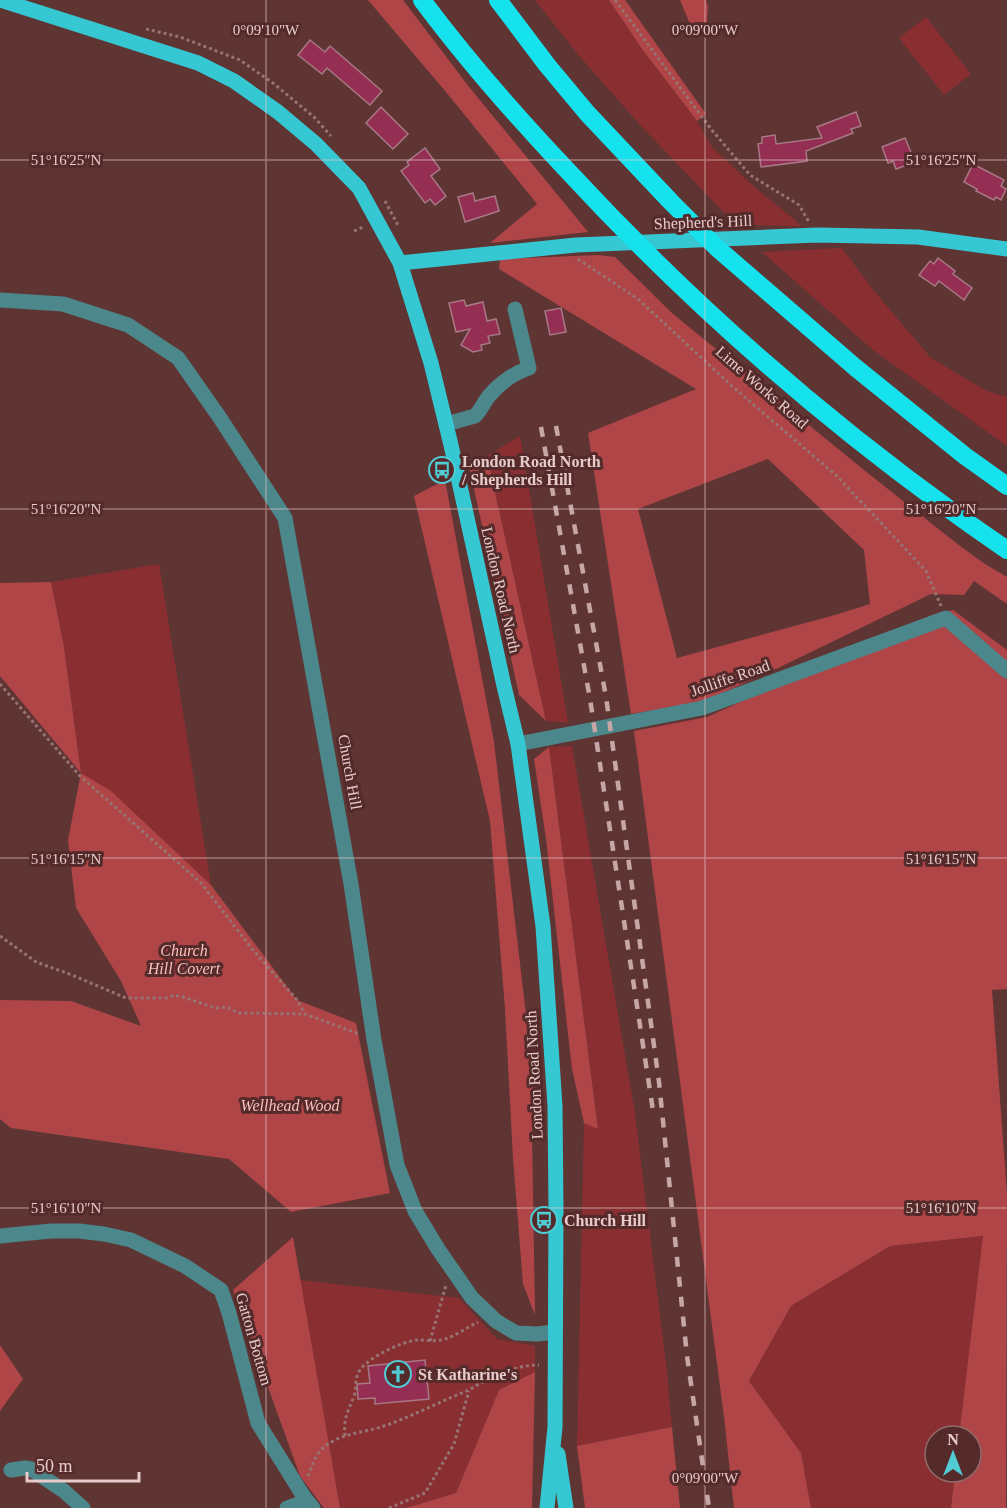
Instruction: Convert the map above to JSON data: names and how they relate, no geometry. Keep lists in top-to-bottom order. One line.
{"streets":{"main road":["Shepherd's Hill","London Road North"],"street":["Jolliffe Road","Church Hill","Gatton Bottom"],"path":["Lime Works Road"]},"crossings":[["Shepherd's Hill","Lime Works Road"],["Shepherd's Hill","London Road North"],["Lime Works Road","Jolliffe Road"],["London Road North","Jolliffe Road"],["London Road North","Church Hill"]],"parks":["Church Hill Covert","Wellhead Wood"],"places":{"bus stop":["London Road North / Shepherds Hill","Church Hill"],"church":["St Katharine's"]},"scale_bar":"50 m","north":"top","coordinates":["0°09'10\"W","0°09'00\"W","51°16'25\"N","51°16'20\"N","51°16'15\"N","51°16'10\"N"]}
